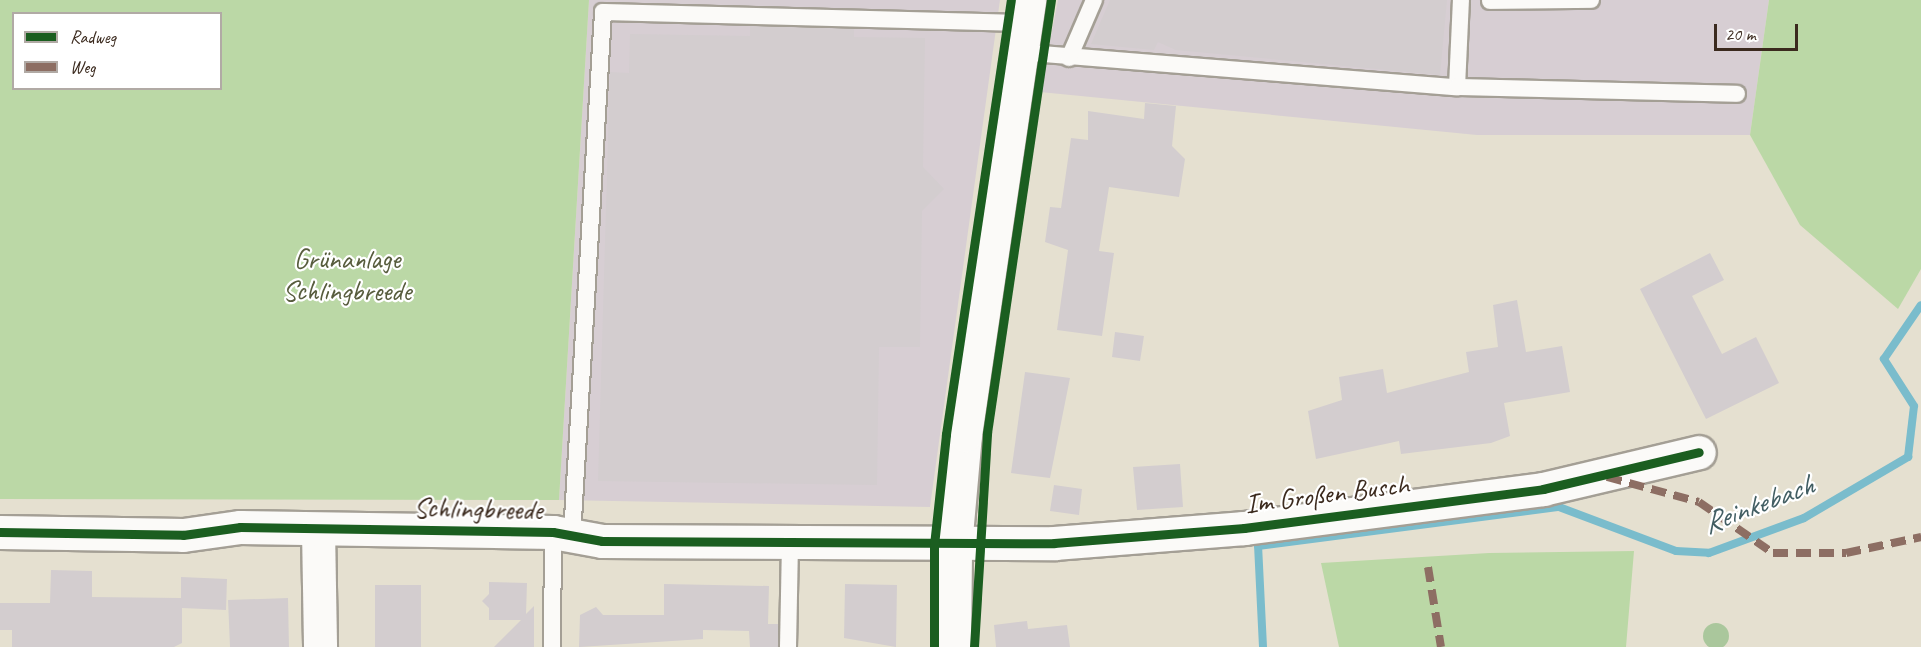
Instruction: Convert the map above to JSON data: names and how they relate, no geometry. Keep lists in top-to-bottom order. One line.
{"streets":{"street":["Im Großen Busch","Schlingbreede"]},"crossings":[["Im Großen Busch","Schlingbreede"]],"water":["Reinkebach"],"parks":["Grünanlage Schlingbreede"],"legend":["Radweg","Weg"],"scale_bar":"20 m"}
